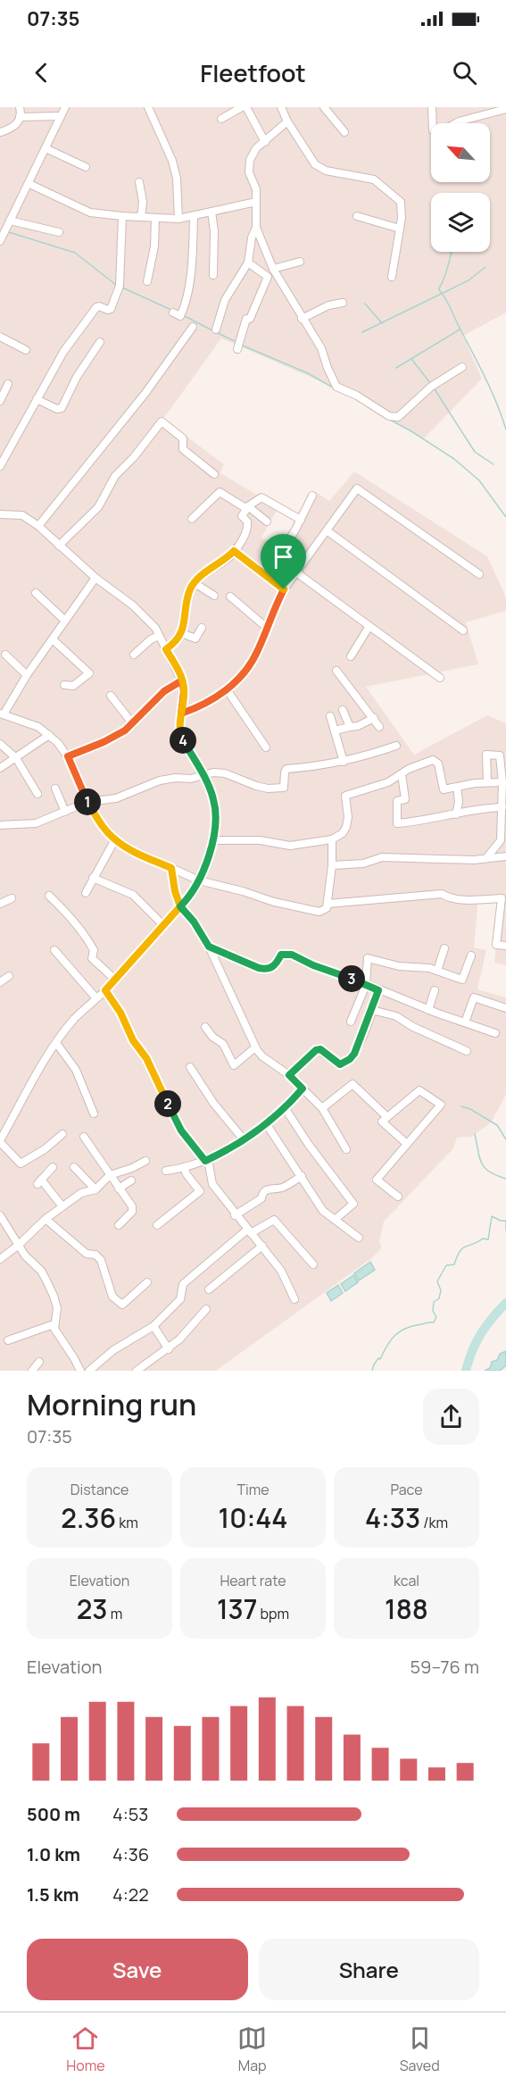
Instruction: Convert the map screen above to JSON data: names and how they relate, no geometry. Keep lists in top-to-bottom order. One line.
{"north":"top left","page":{"status":"07:35","header":"Fleetfoot","pins":["4","1","3","2"],"heading":["Morning run","07:35"],"stats":[["Distance","2.36 km"],["Time","10:44"],["Pace","4:33 /km"],["Elevation","23 m"],["Heart rate","137 bpm"],["kcal","188"]],"chart":["Elevation","59–76 m"],"list":[{"name":"500 m","note":"4:53"},{"name":"1.0 km","note":"4:36"},{"name":"1.5 km","note":"4:22"}],"buttons":["Save","Share"],"tabs":["Home","Map","Saved"]}}
